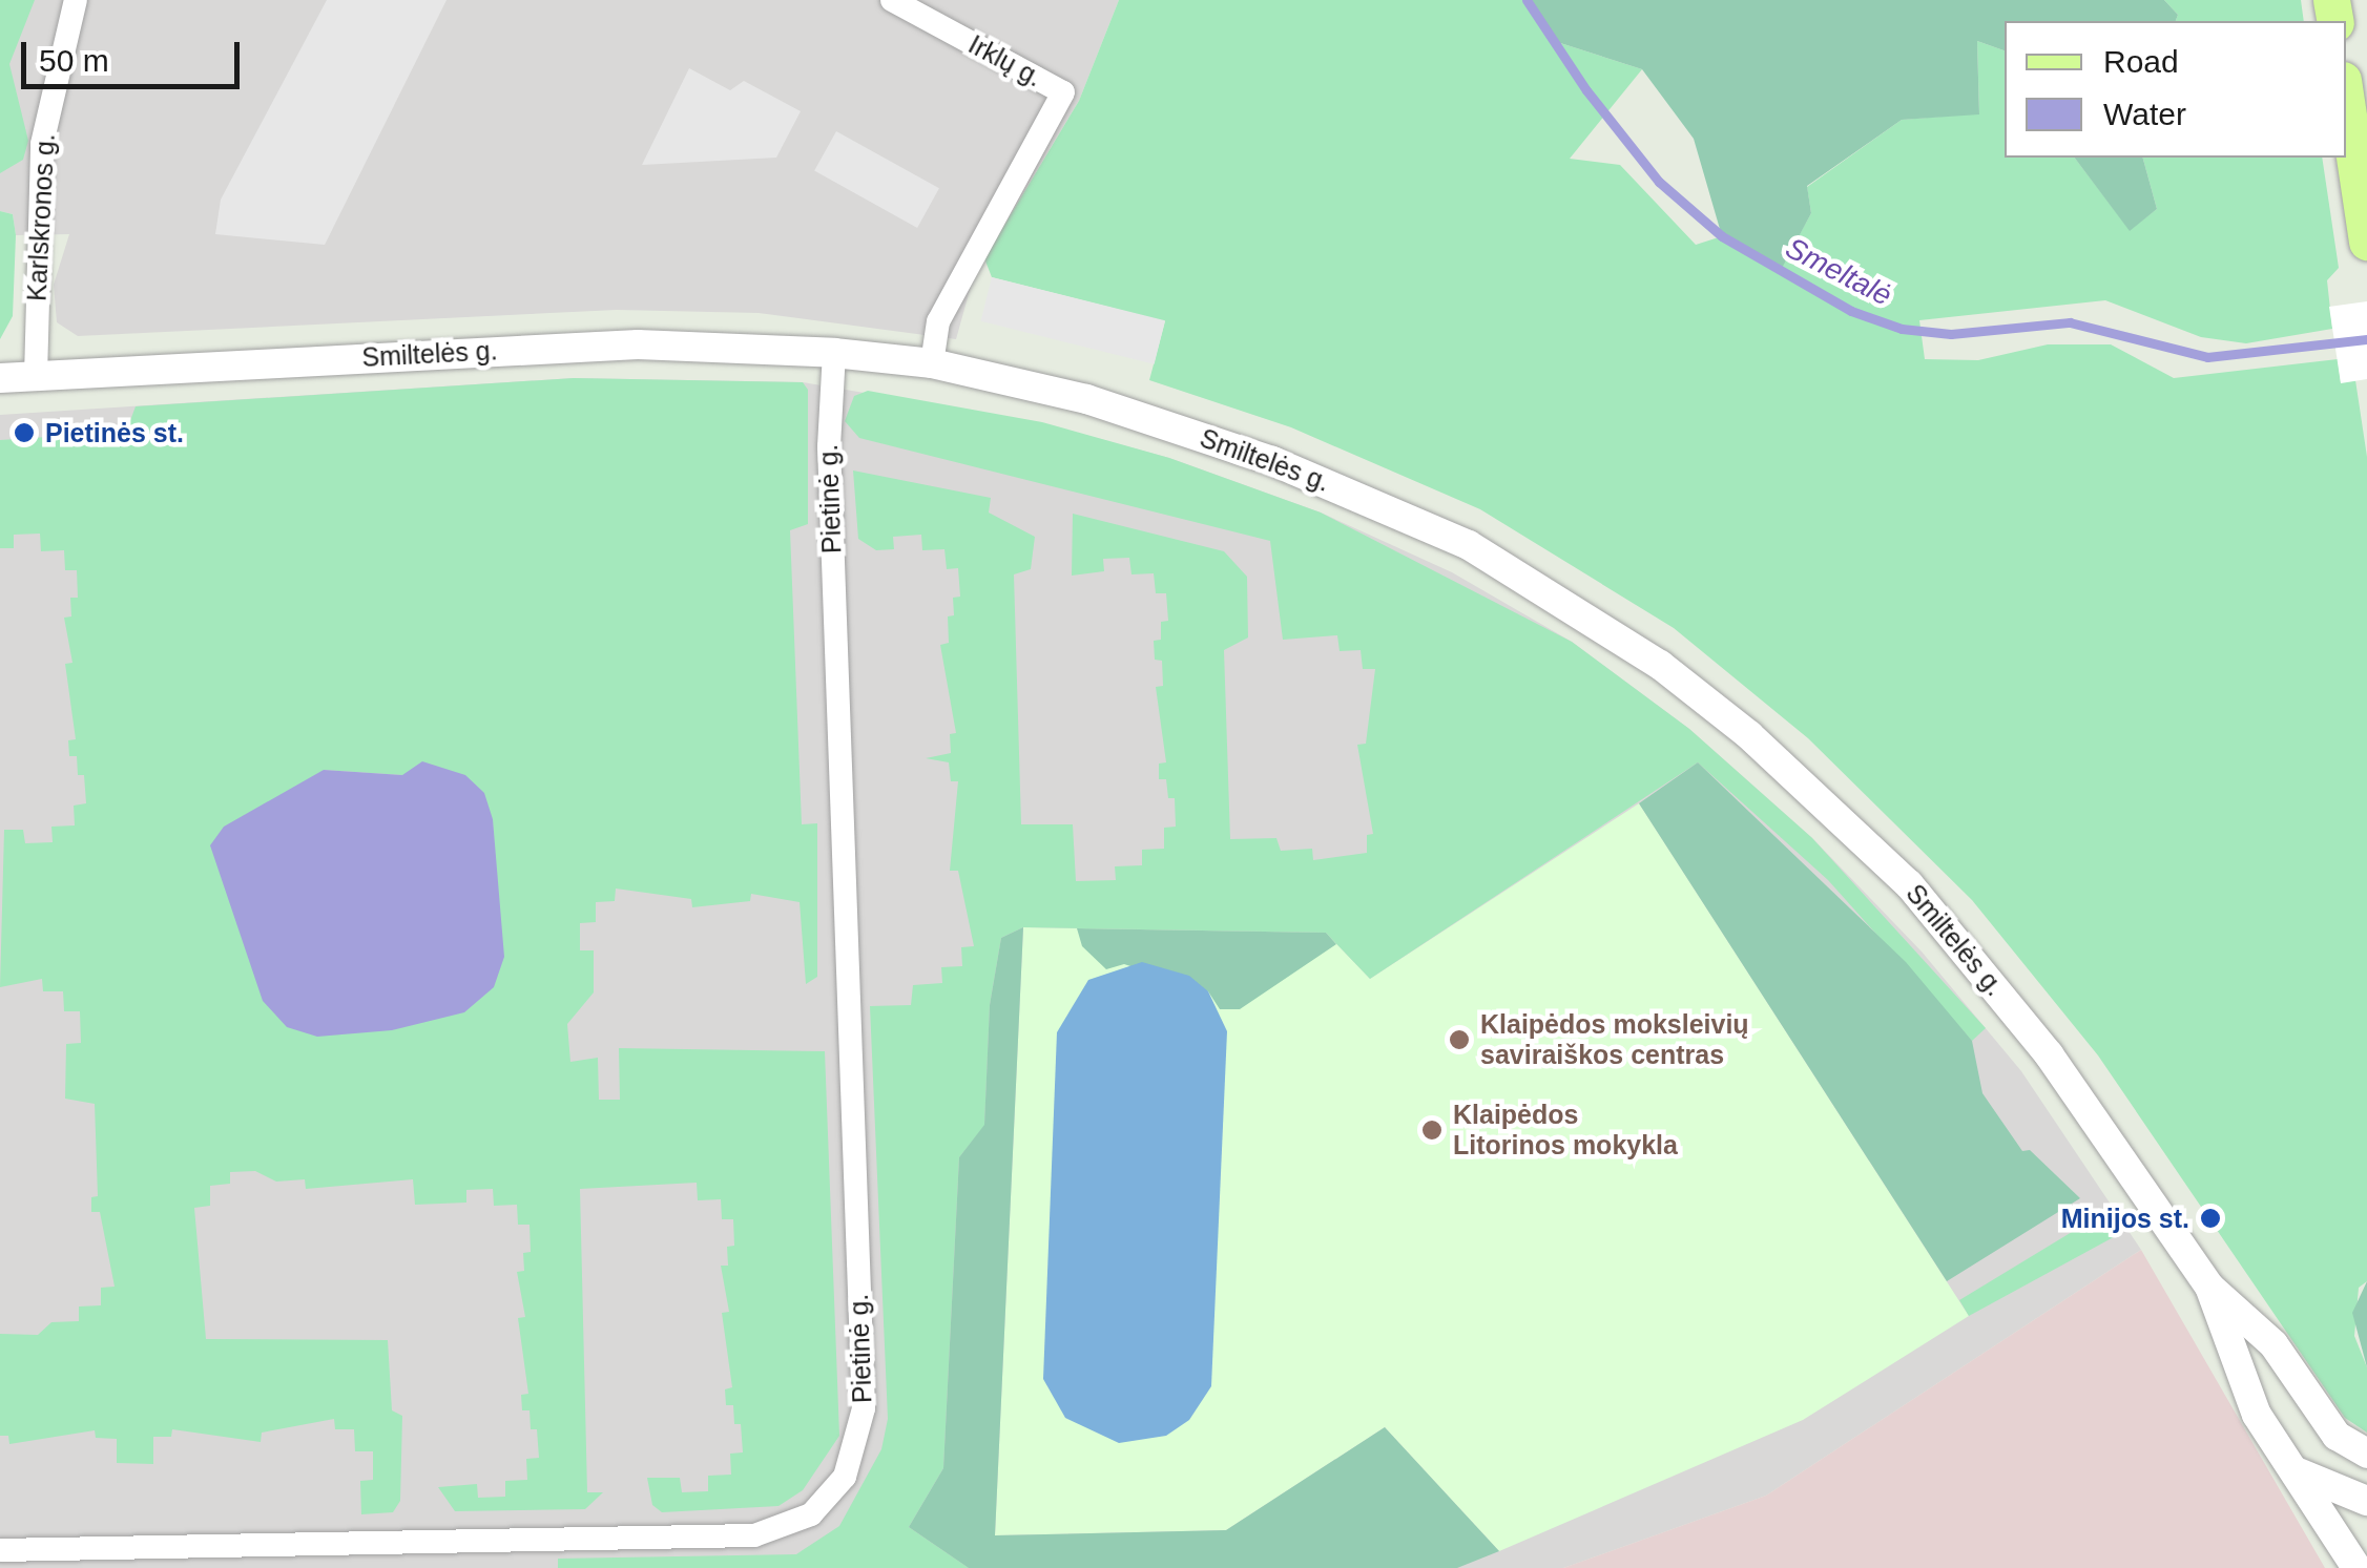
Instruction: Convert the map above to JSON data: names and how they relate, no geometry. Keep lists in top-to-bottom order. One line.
{"streets":{"street":["Irklų g.","Karlskronos g.","Smiltelės g.","Pietinė g."]},"crossings":[["Irklų g.","Smiltelės g."],["Karlskronos g.","Smiltelės g."],["Smiltelės g.","Pietinė g."]],"water":["Smeltalė"],"places":["Pietinės st.","Klaipėdos moksleivių saviraiškos centras","Klaipėdos Litorinos mokykla","Minijos st."],"legend":["Road","Water"],"scale_bar":"50 m"}
